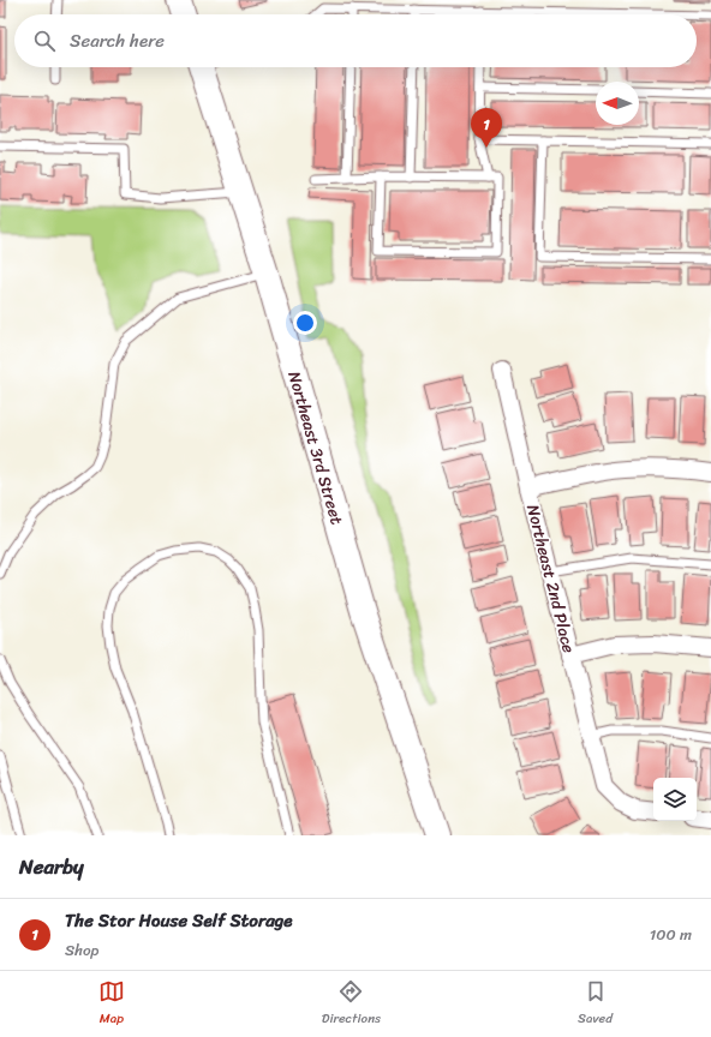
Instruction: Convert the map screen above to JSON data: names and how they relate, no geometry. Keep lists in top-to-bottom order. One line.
{"streets":{"main road":["Northeast 3rd Street"],"street":["Northeast 2nd Place"]},"north":"left","page":{"search":"Search here","pins":"1","heading":"Nearby","list":[{"mark":"1","name":"The Stor House Self Storage","note":"Shop","value":"100 m"}],"nav":["Map","Directions","Saved"]}}
